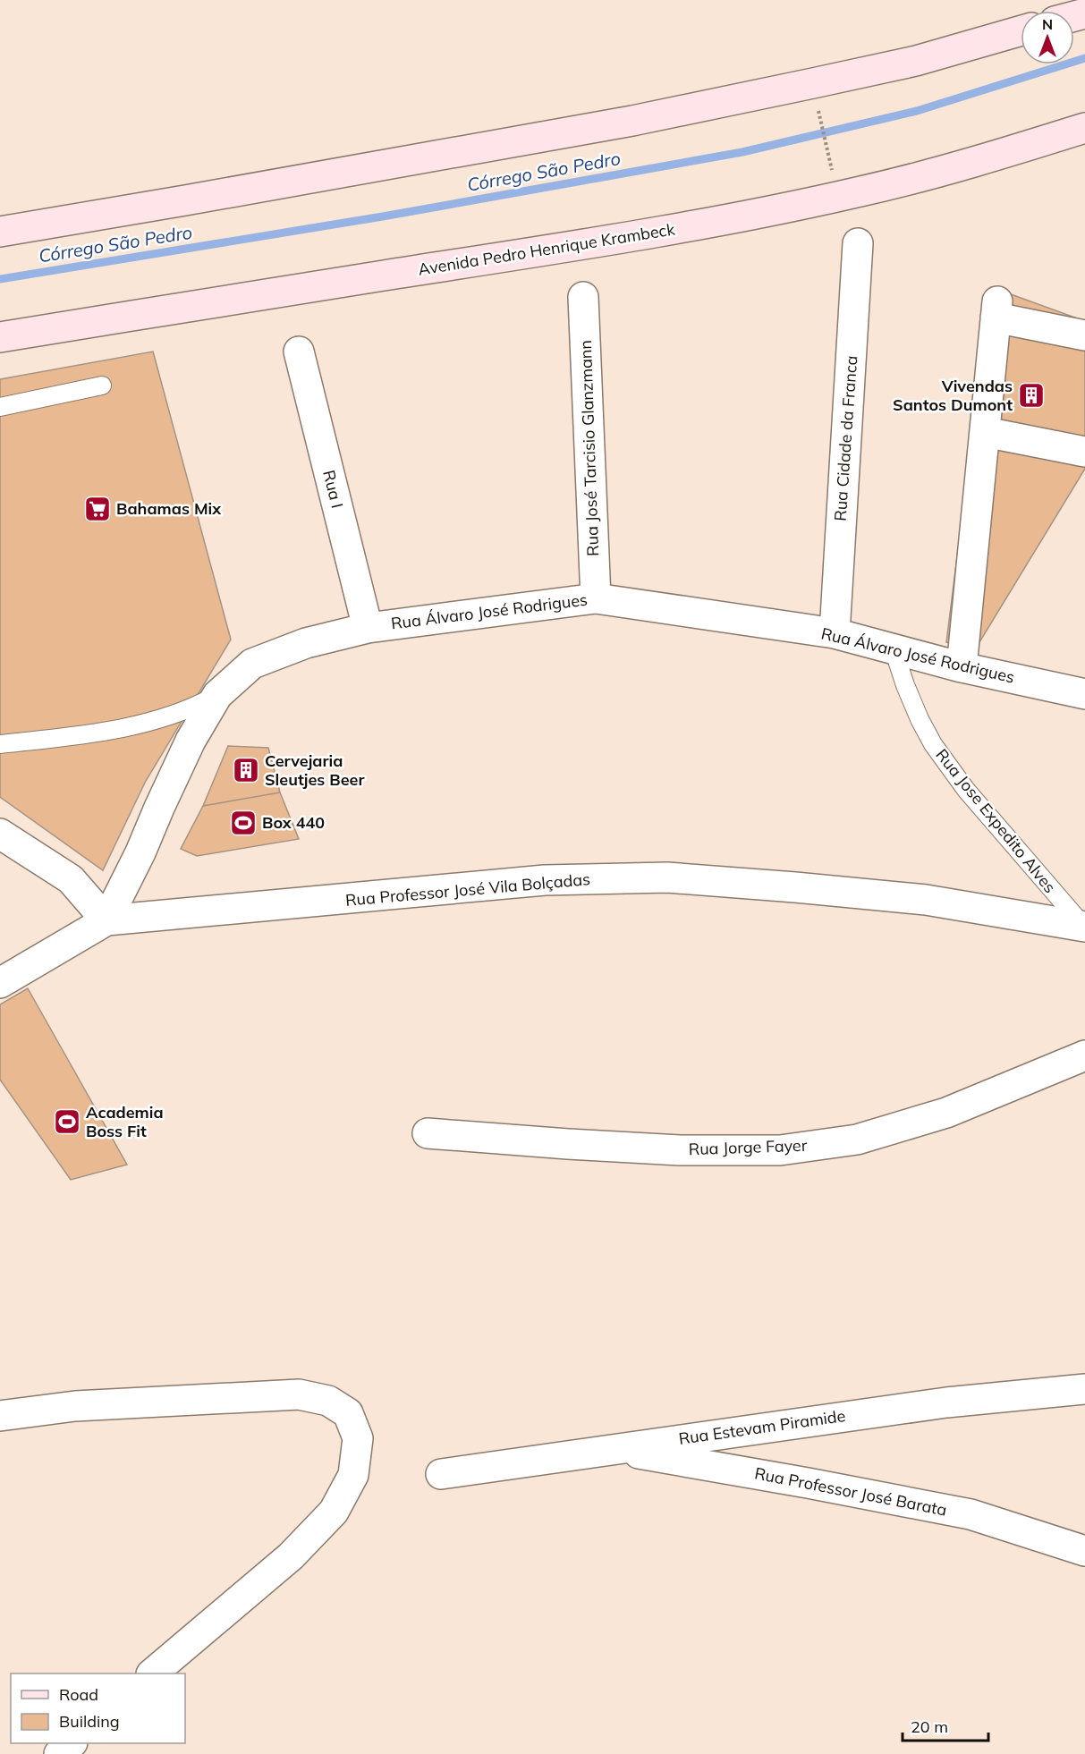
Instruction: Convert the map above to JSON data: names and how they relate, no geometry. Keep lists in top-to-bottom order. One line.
{"streets":{"main road":["Avenida Pedro Henrique Krambeck"],"street":["Rua Cidade da Franca","Rua José Tarcisio Glanzmann","Rua I","Rua Álvaro José Rodrigues","Rua Professor José Vila Bolçadas","Rua Jorge Fayer","Rua Estevam Piramide","Rua Professor José Barata"],"lane":["Rua Jose Expedito Alves"]},"crossings":[["Rua Cidade da Franca","Rua Álvaro José Rodrigues"],["Rua José Tarcisio Glanzmann","Rua Álvaro José Rodrigues"],["Rua I","Rua Álvaro José Rodrigues"],["Rua Álvaro José Rodrigues","Rua Jose Expedito Alves"],["Rua Álvaro José Rodrigues","Rua Professor José Vila Bolçadas"],["Rua Jose Expedito Alves","Rua Professor José Vila Bolçadas"],["Rua Estevam Piramide","Rua Professor José Barata"]],"water":["Córrego São Pedro"],"places":{"building":["Vivendas Santos Dumont","Cervejaria Sleutjes Beer"],"supermarket":["Bahamas Mix"],"sports":["Box 440","Academia Boss Fit"]},"legend":["Road","Building"],"scale_bar":"20 m","north":"top"}
